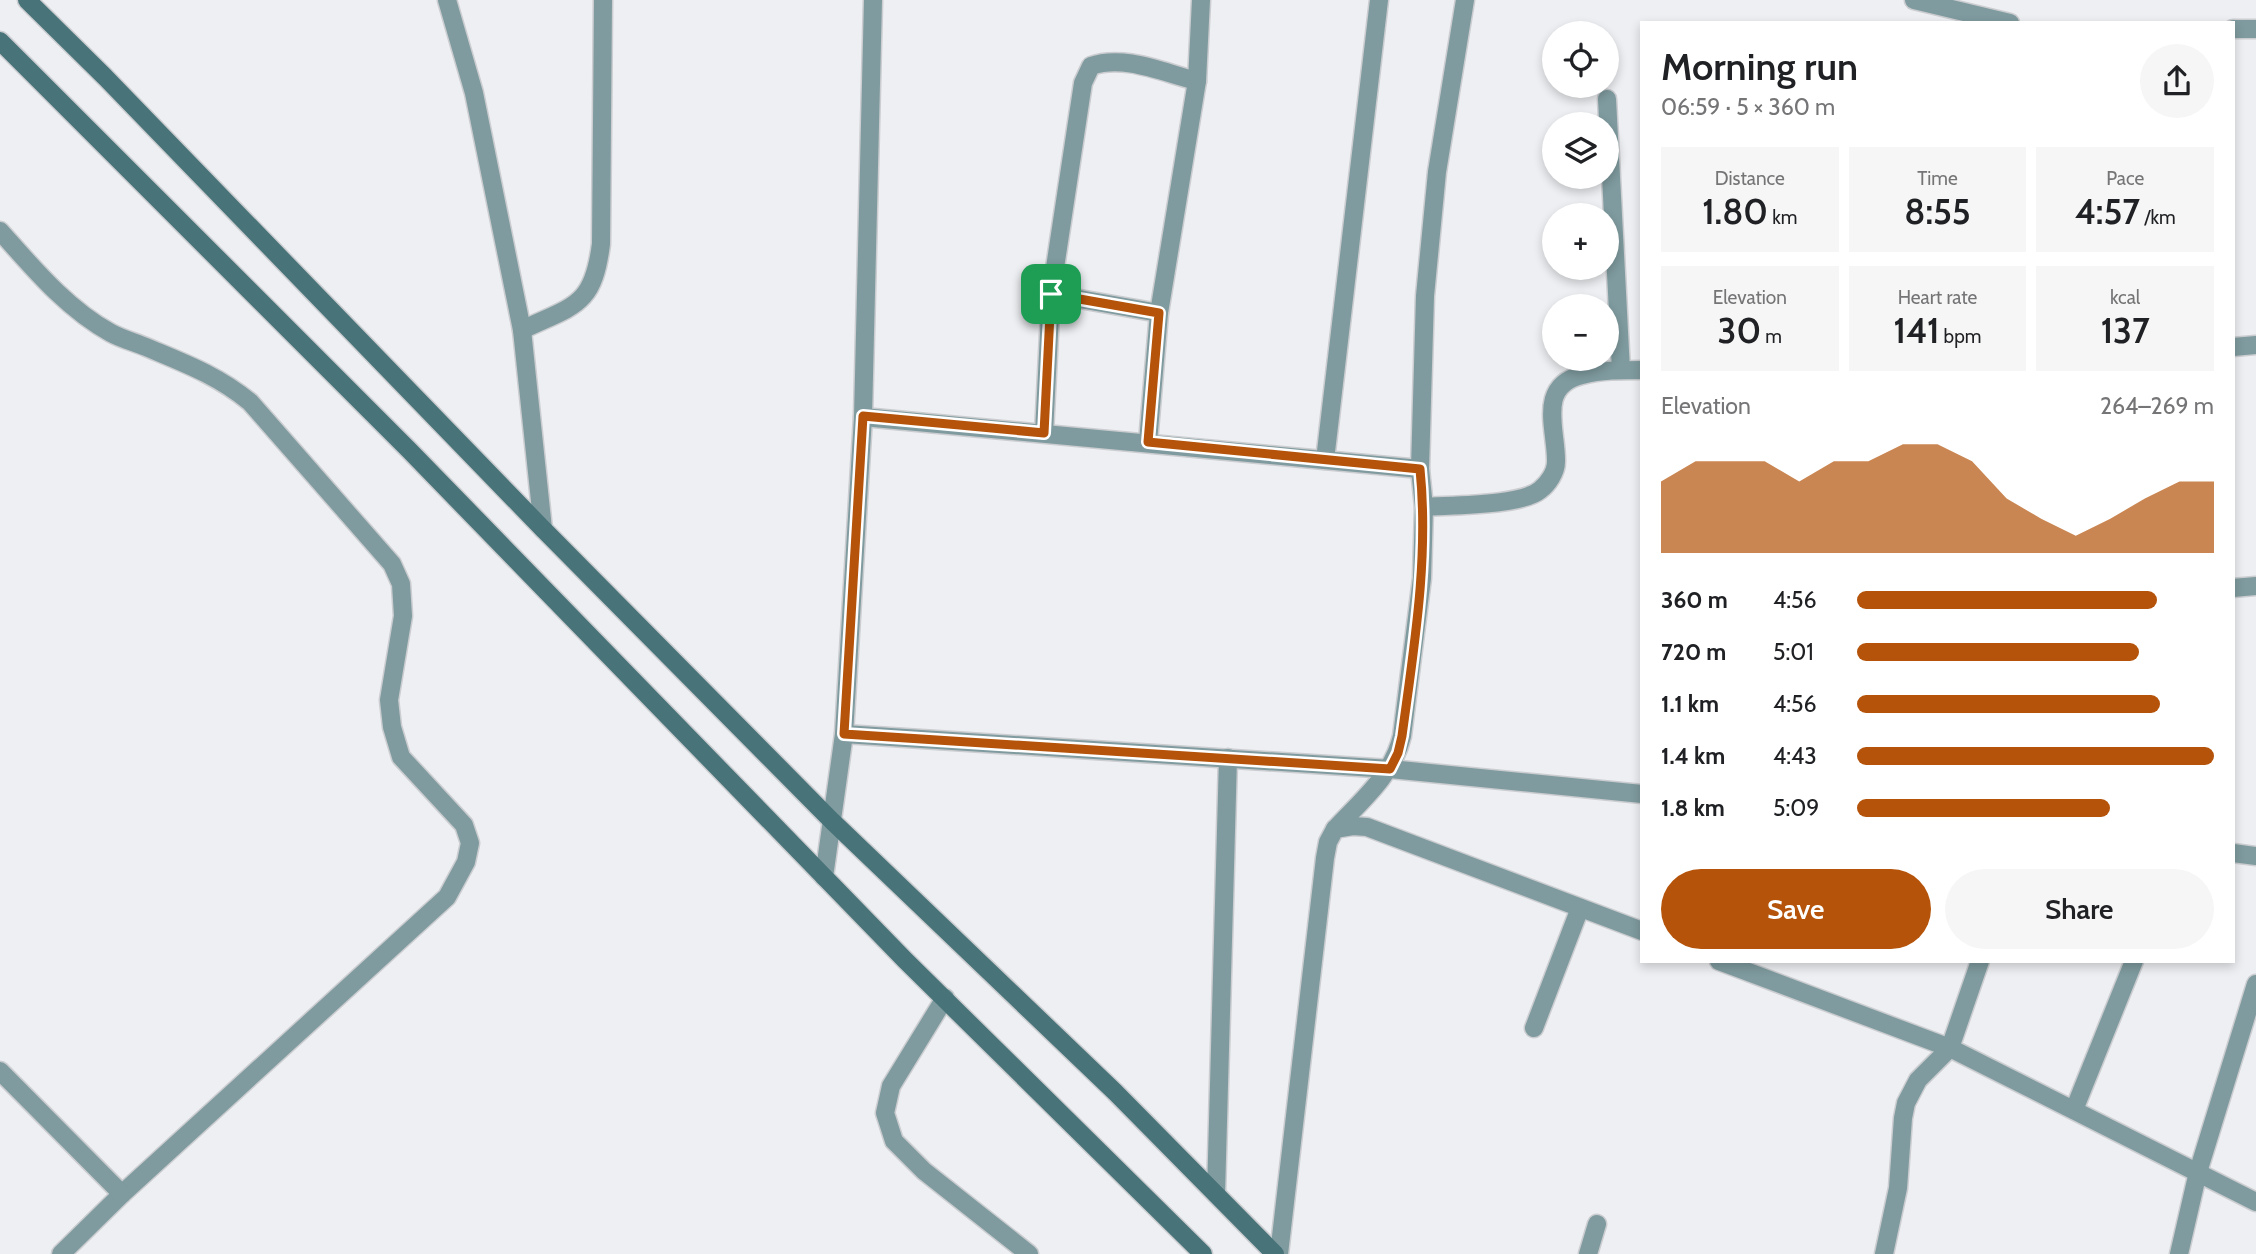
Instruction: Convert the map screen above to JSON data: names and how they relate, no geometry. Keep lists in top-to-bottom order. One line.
{"page":{"map_buttons":["+","−"],"heading":["Morning run","06:59 · 5 × 360 m"],"stats":[["Distance","1.80 km"],["Time","8:55"],["Pace","4:57 /km"],["Elevation","30 m"],["Heart rate","141 bpm"],["kcal","137"]],"chart":["Elevation","264–269 m"],"list":[{"name":"360 m","note":"4:56"},{"name":"720 m","note":"5:01"},{"name":"1.1 km","note":"4:56"},{"name":"1.4 km","note":"4:43"},{"name":"1.8 km","note":"5:09"}],"buttons":["Save","Share"]}}
